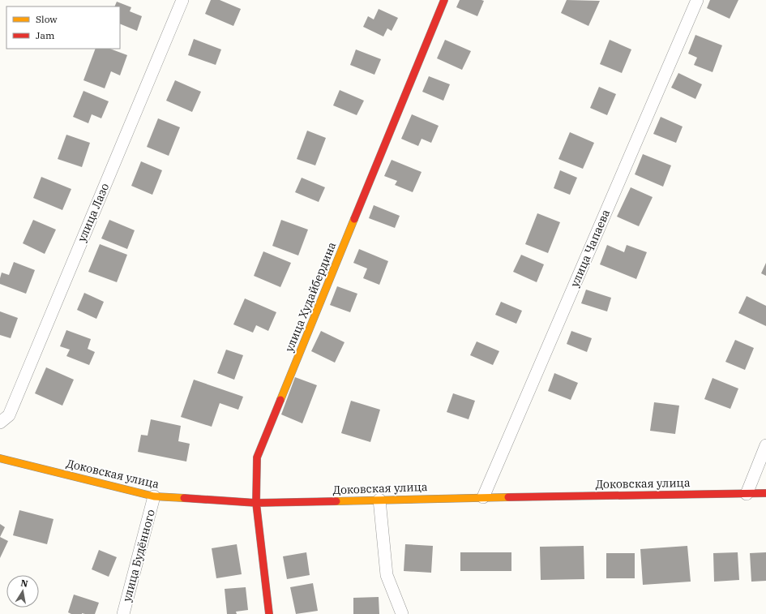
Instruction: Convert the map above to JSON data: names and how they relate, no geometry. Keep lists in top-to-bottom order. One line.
{"streets":{"main road":["улица Худайбердина","Доковская улица"],"street":["улица Лазо","улица Чапаева","улица Будённого"]},"crossings":[["улица Чапаева","Доковская улица"],["улица Худайбердина","Доковская улица"],["Доковская улица","улица Будённого"]],"legend":["Slow","Jam"],"north":"top"}
